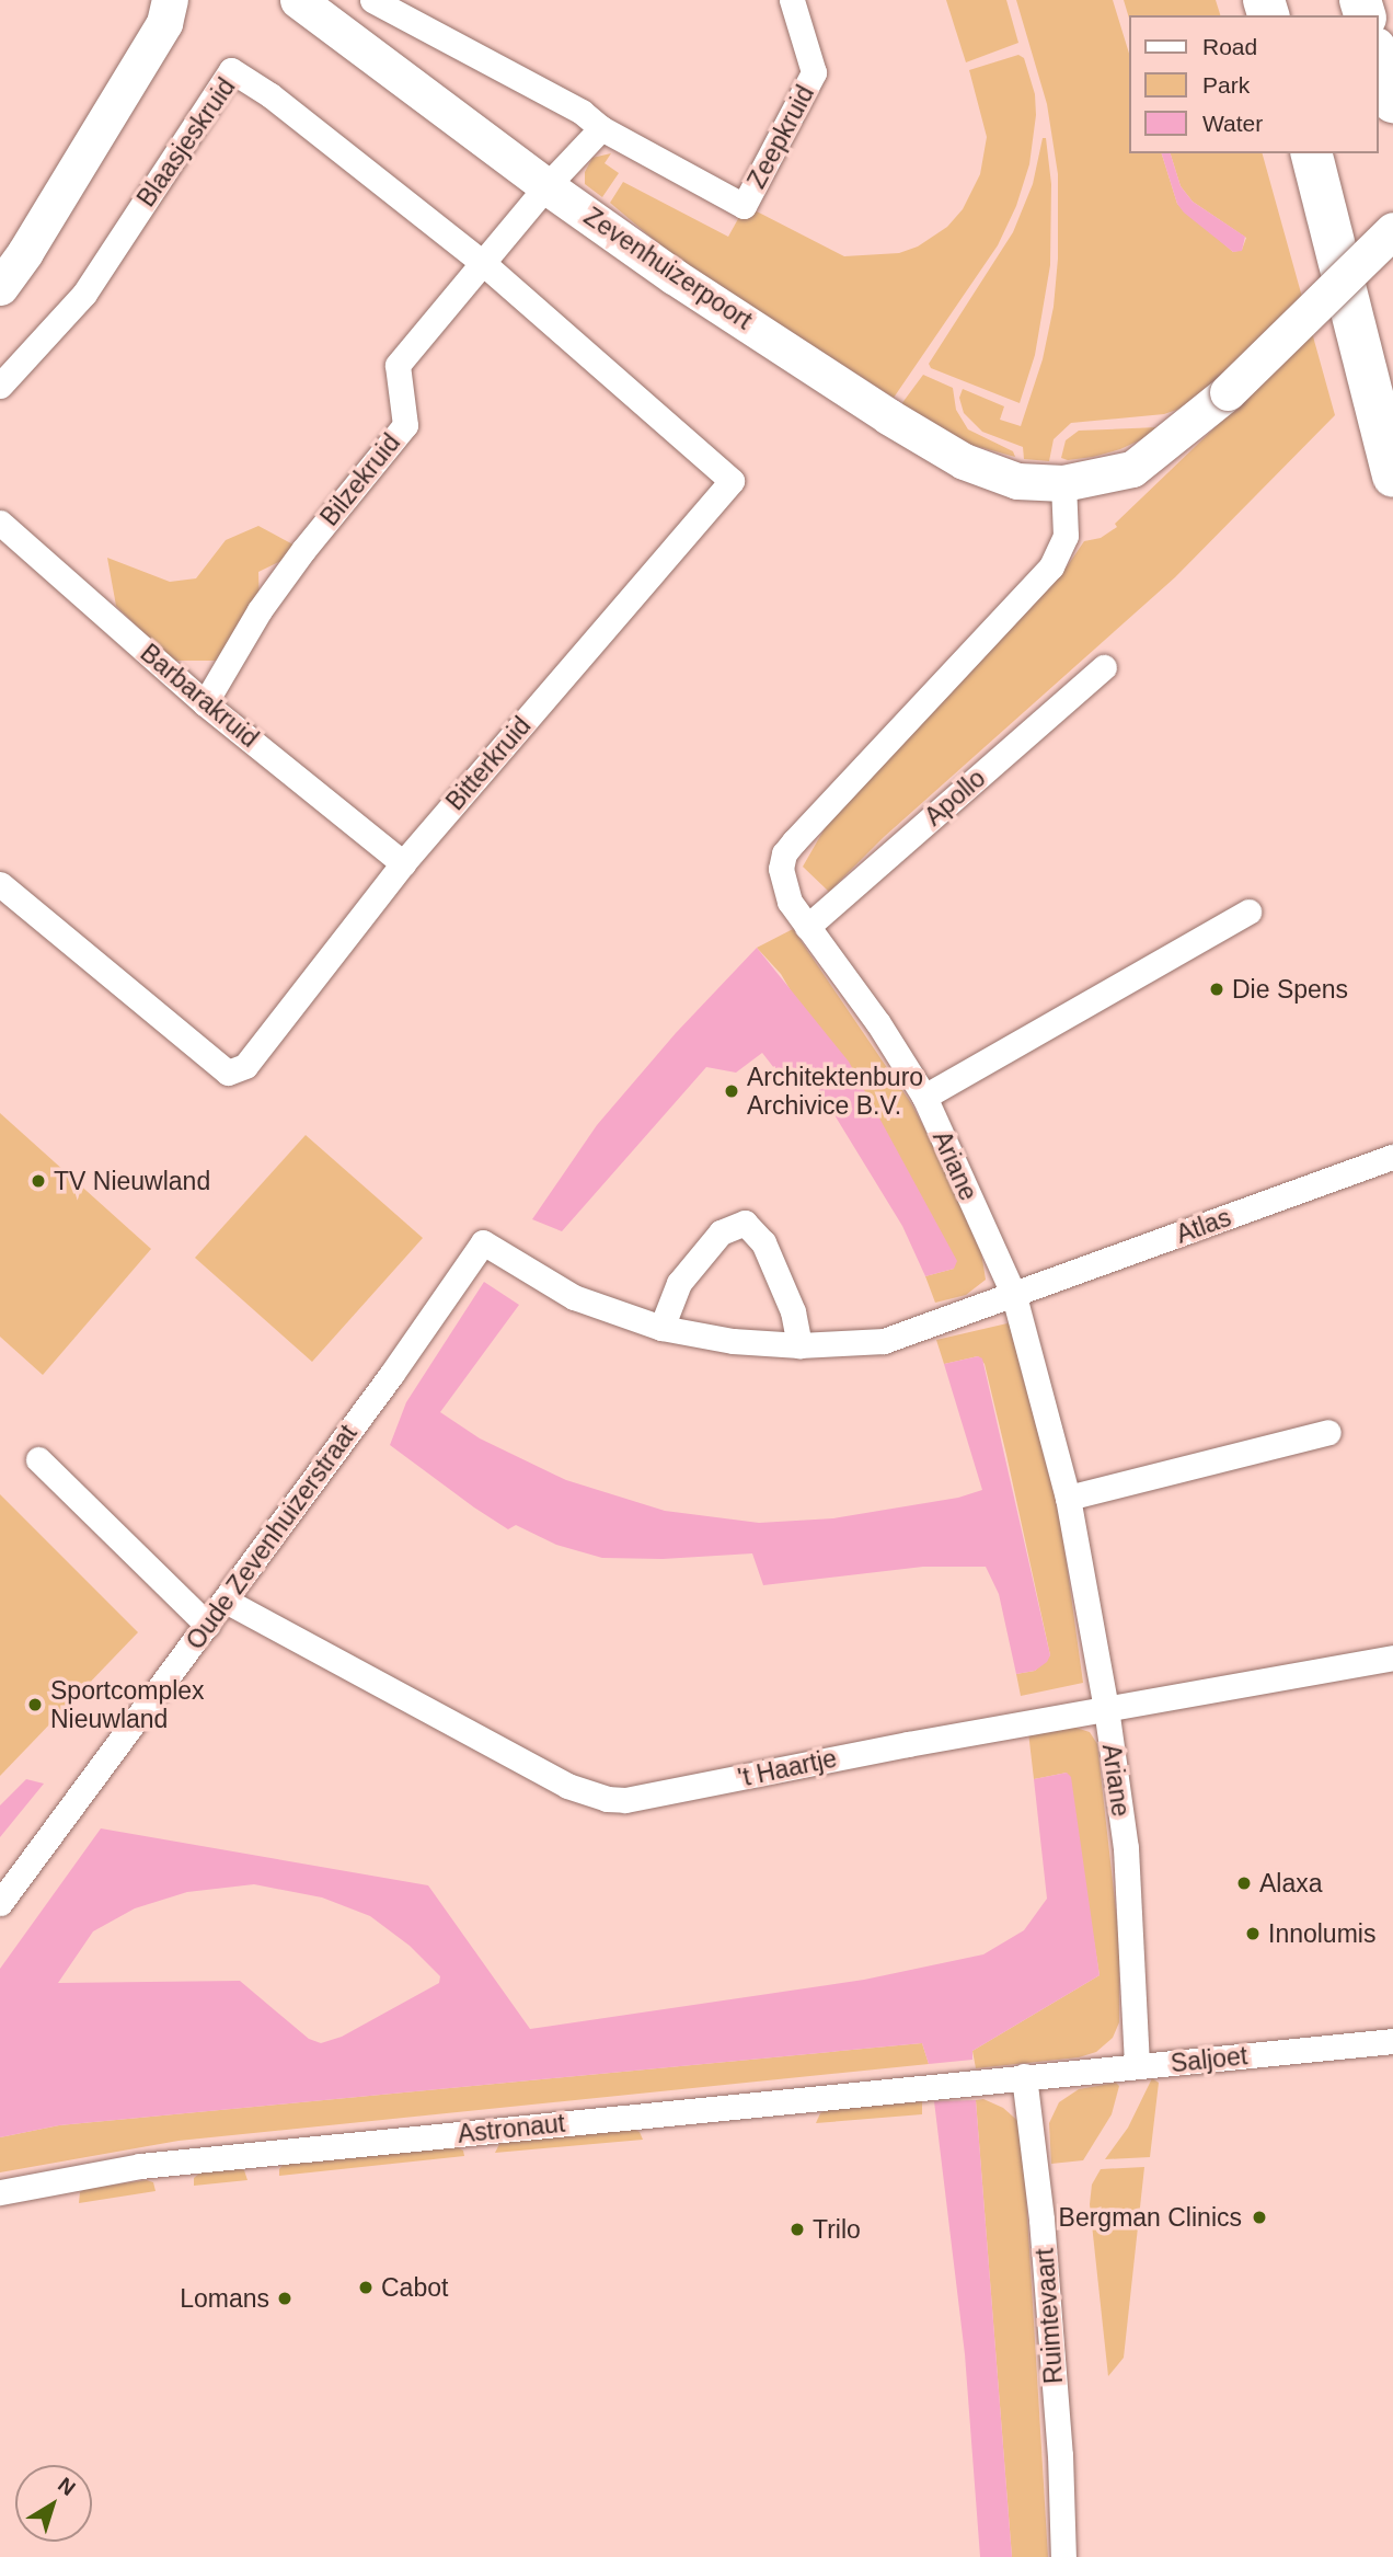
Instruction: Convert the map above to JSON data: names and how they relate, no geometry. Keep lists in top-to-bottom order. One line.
{"streets":{"street":["Zeepkruid","Blaasjeskruid","Zevenhuizerpoort","Bilzekruid","Barbarakruid","Bitterkruid","Apollo","Ariane","Atlas","Oude Zevenhuizerstraat","'t Haartje","Saljoet","Astronaut","Ruimtevaart"]},"crossings":[["Blaasjeskruid","Bilzekruid"],["Blaasjeskruid","Bitterkruid"],["Zevenhuizerpoort","Bilzekruid"],["Zevenhuizerpoort","Ariane"],["Bilzekruid","Barbarakruid"],["Bilzekruid","Bitterkruid"],["Barbarakruid","Bitterkruid"],["Apollo","Ariane"],["Ariane","Atlas"],["Ariane","'t Haartje"],["Ariane","Saljoet"],["Atlas","Oude Zevenhuizerstraat"],["Oude Zevenhuizerstraat","'t Haartje"],["Saljoet","Astronaut"],["Saljoet","Ruimtevaart"],["Astronaut","Ruimtevaart"]],"places":["Die Spens","Architektenburo Archivice B.V.","TV Nieuwland","Sportcomplex Nieuwland","Alaxa","Innolumis","Bergman Clinics","Trilo","Cabot","Lomans"],"legend":["Road","Park","Water"],"north":"top right"}
